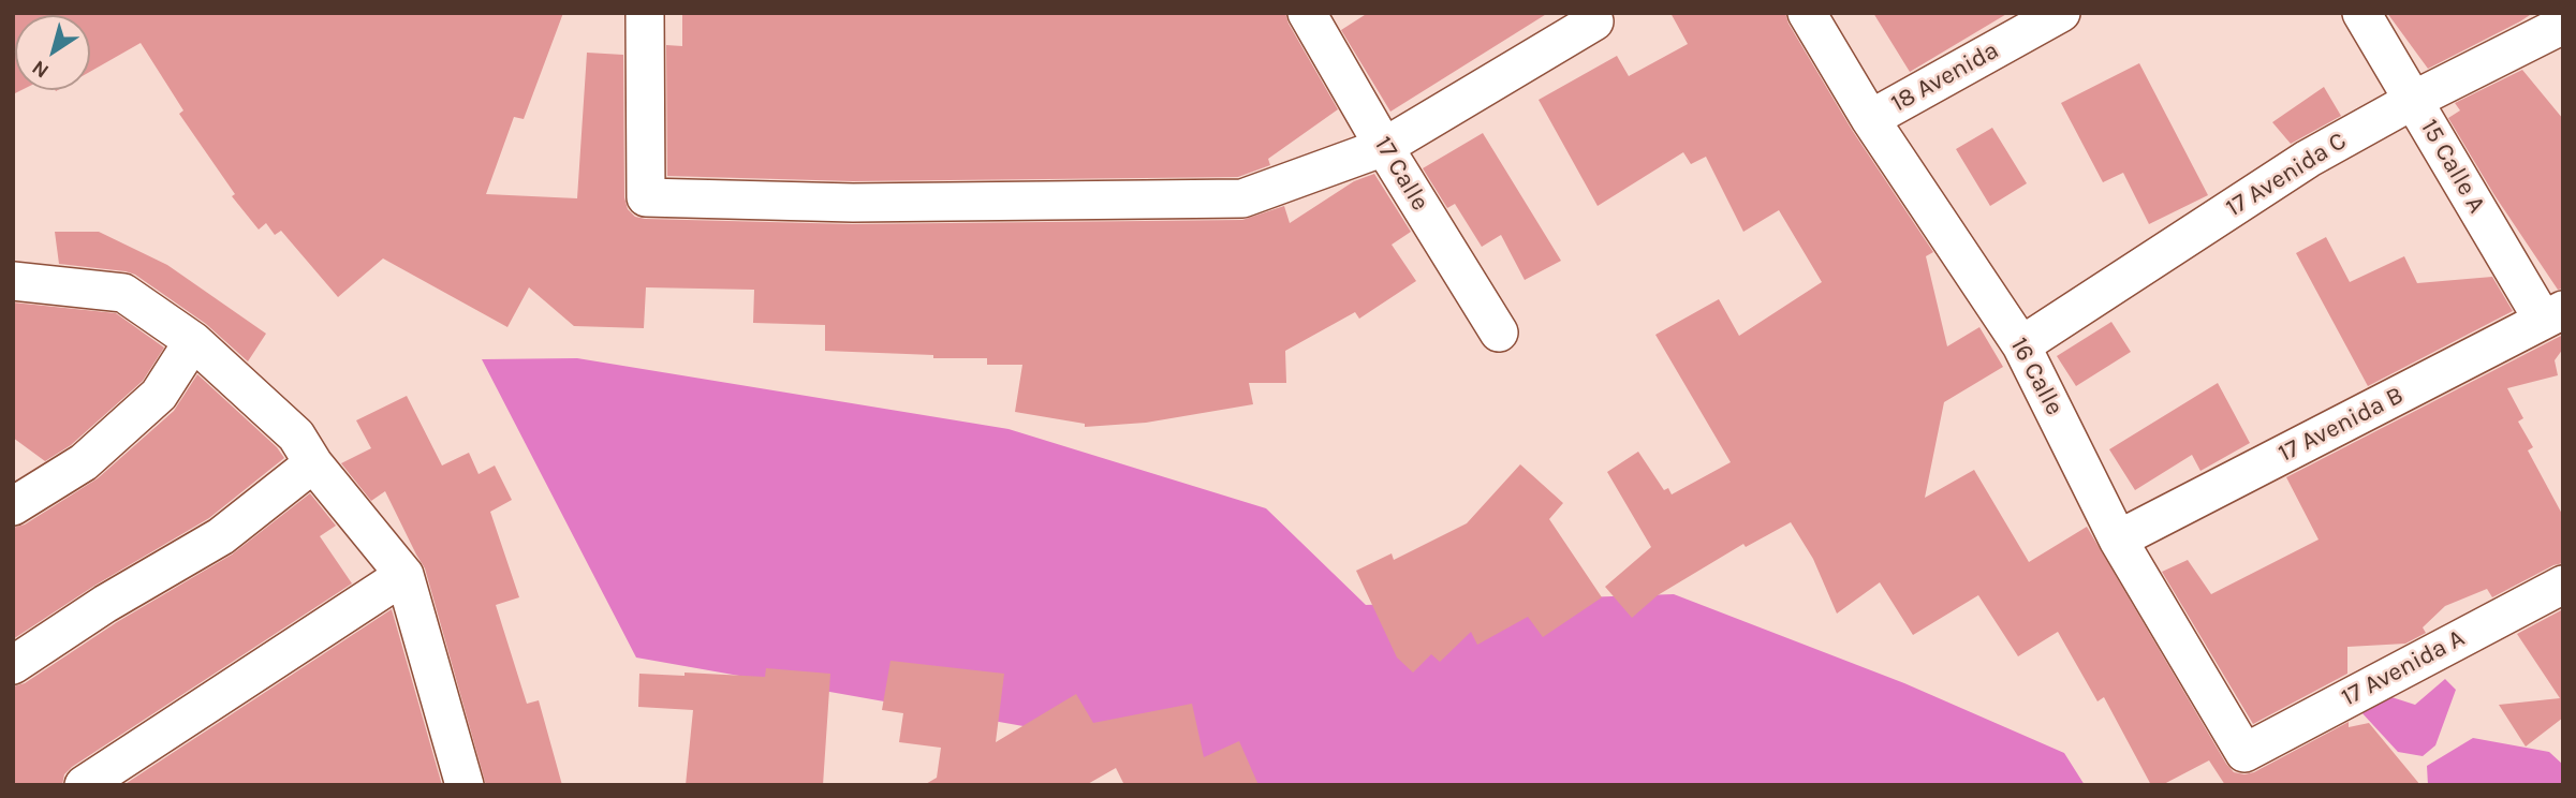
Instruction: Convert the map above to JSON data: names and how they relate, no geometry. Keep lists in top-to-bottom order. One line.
{"streets":{"street":["18 Avenida","15 Calle A","17 Calle","17 Avenida C","16 Calle","17 Avenida B","17 Avenida A"]},"crossings":[["18 Avenida","16 Calle"],["15 Calle A","17 Avenida C"],["15 Calle A","17 Avenida B"],["17 Avenida C","16 Calle"],["16 Calle","17 Avenida B"],["16 Calle","17 Avenida A"]],"north":"bottom left"}
